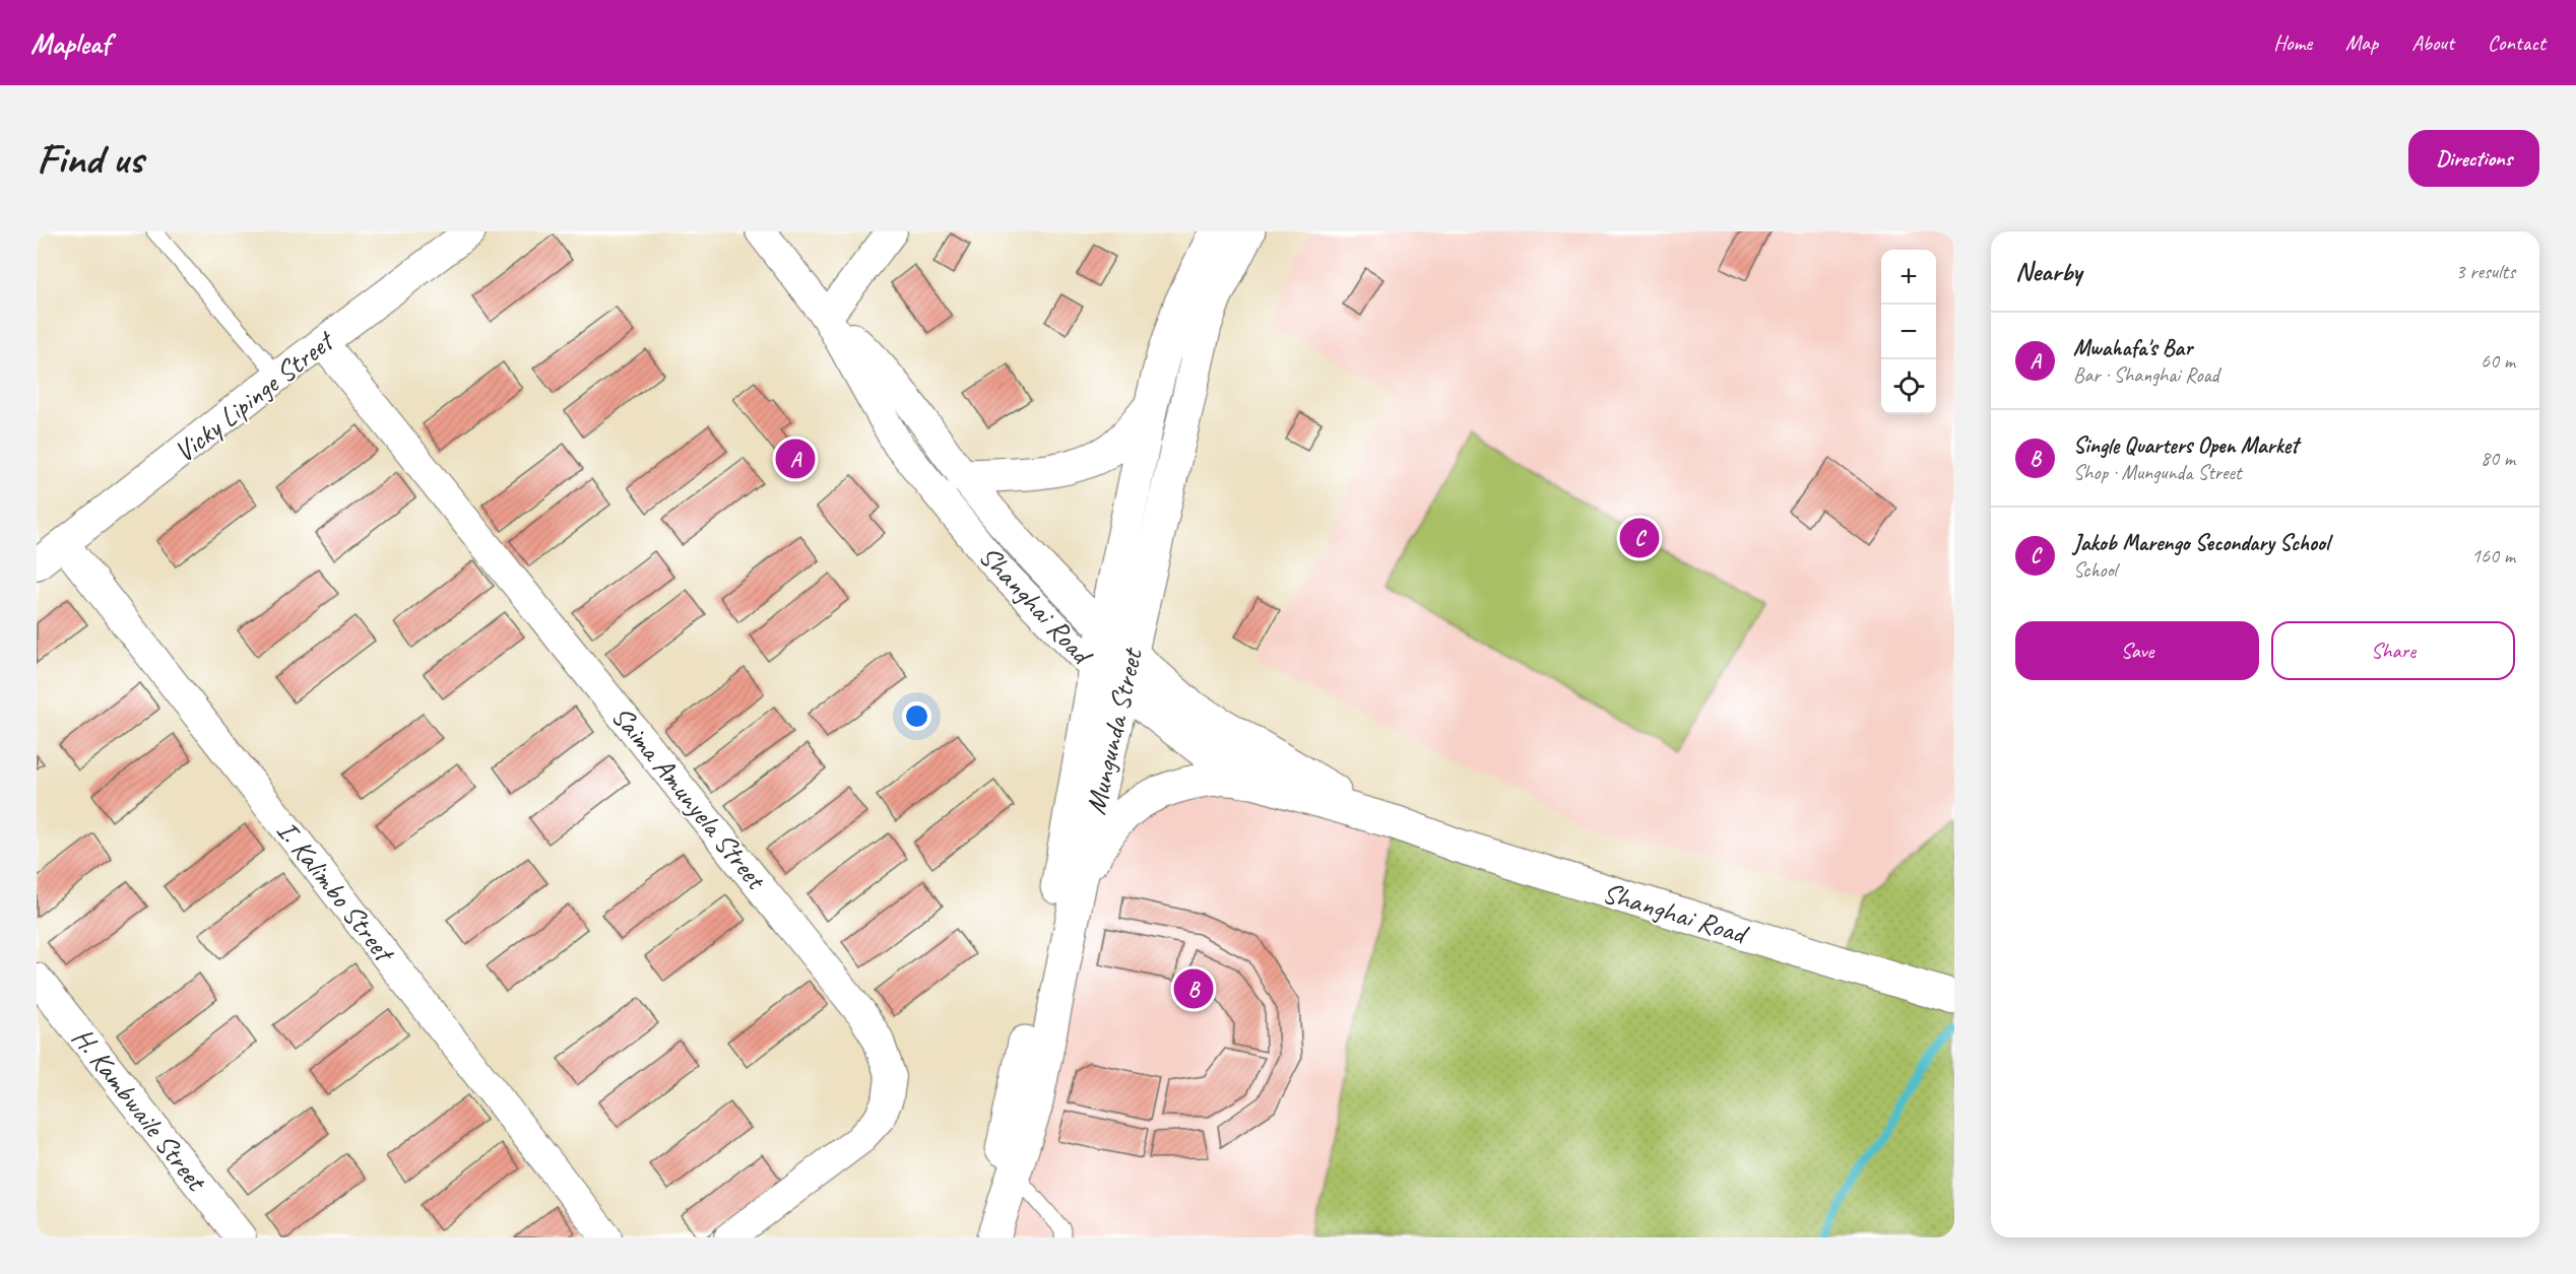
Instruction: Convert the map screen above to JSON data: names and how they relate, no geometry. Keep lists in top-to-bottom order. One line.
{"streets":{"street":["Vicky Lipinge Street","Shanghai Road","Mungunda Street","Saima Amunyela Street","I. Kalimbo Street","H. Kambwaile Street"]},"crossings":[["Vicky Lipinge Street","Saima Amunyela Street"],["Vicky Lipinge Street","I. Kalimbo Street"],["Shanghai Road","Mungunda Street"]],"page":{"header":"Mapleaf","nav":["Home","Map","About","Contact"],"buttons":["Directions",["Save","Share"]],"title":"Find us","heading":["Nearby","3 results"],"map_buttons":["+","−"],"list":[{"mark":"A","name":"Mwahafa's Bar","note":"Bar · Shanghai Road","value":"60 m"},{"mark":"B","name":"Single Quarters Open Market","note":"Shop · Mungunda Street","value":"80 m"},{"mark":"C","name":"Jakob Marengo Secondary School","note":"School","value":"160 m"}],"pins":["A","C","B"]}}
